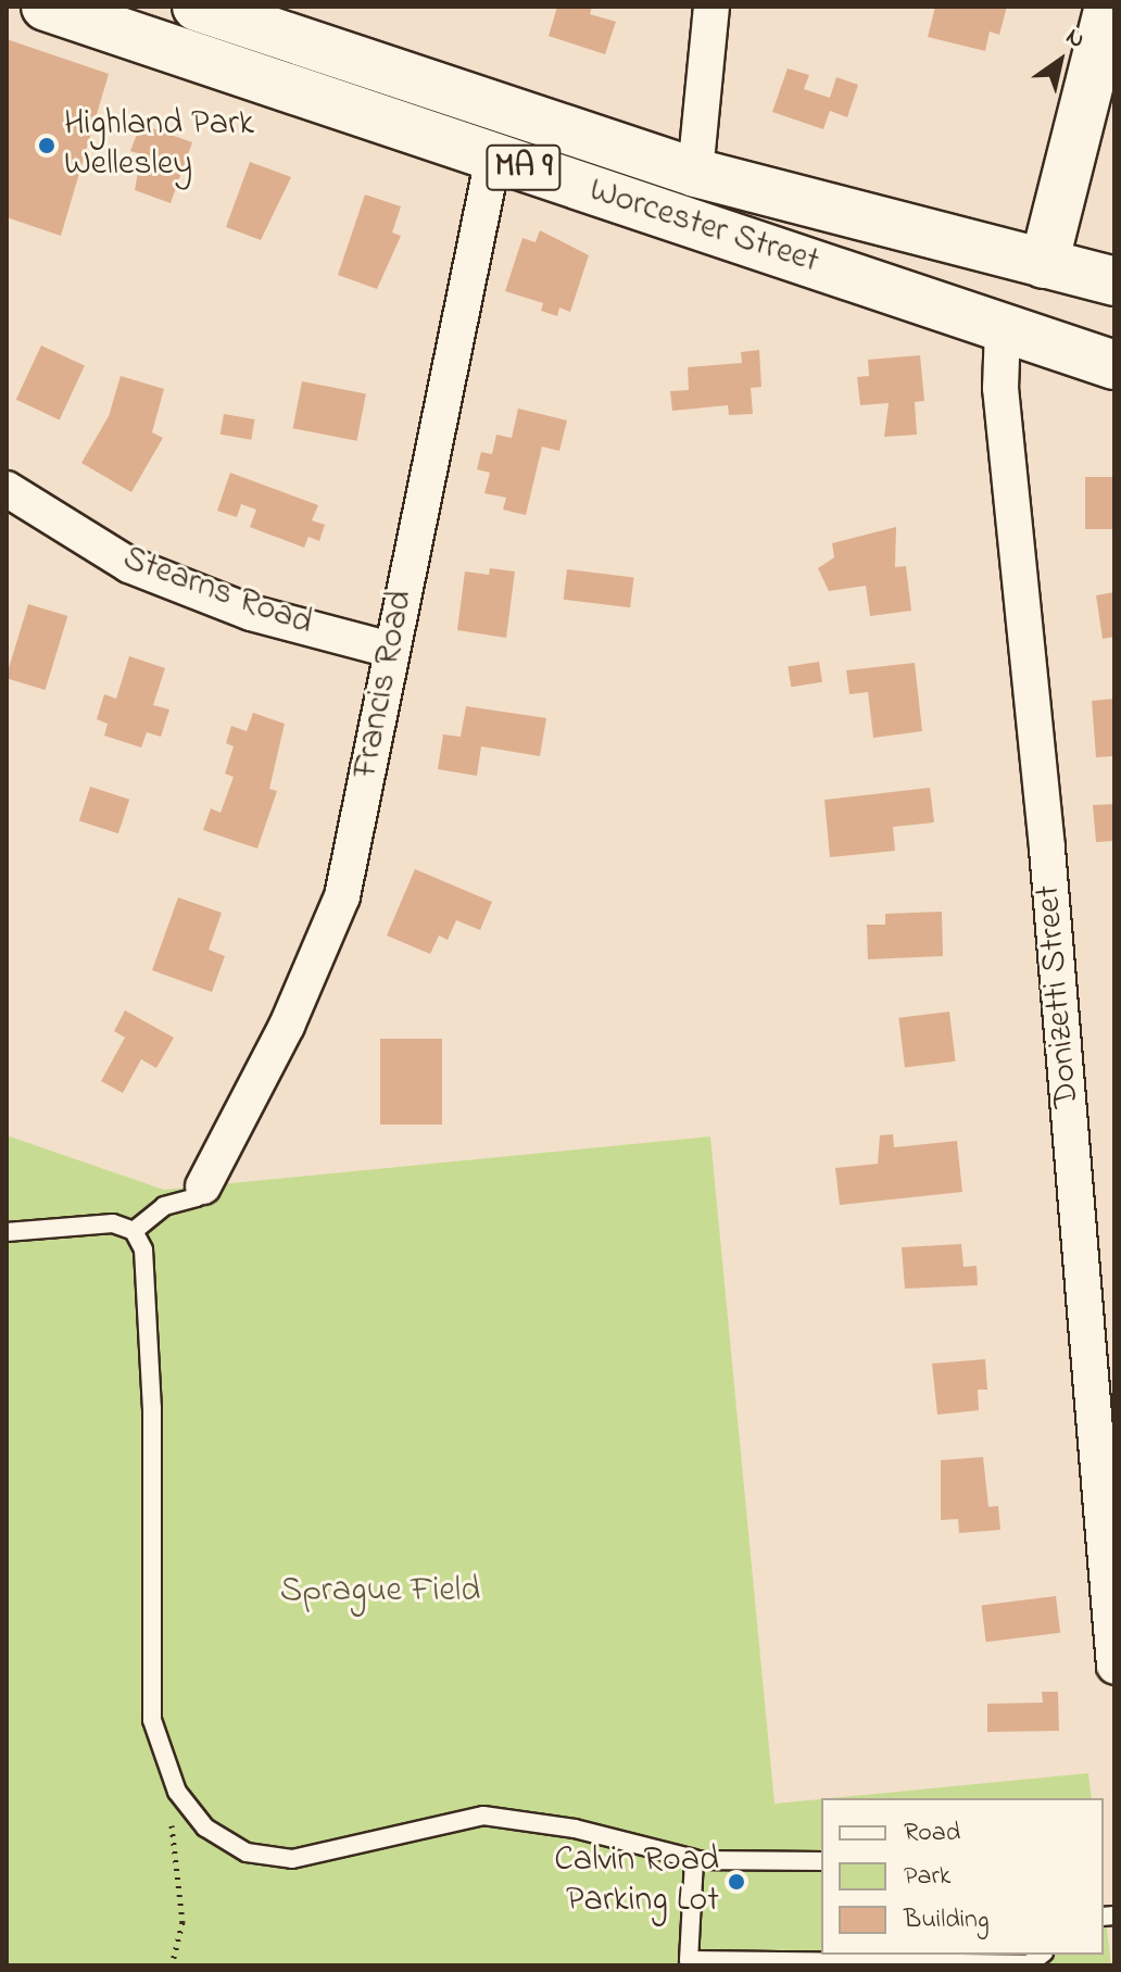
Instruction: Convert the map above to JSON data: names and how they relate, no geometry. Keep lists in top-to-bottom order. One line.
{"streets":{"main road":["MA 9","Worcester Street"],"street":["Stearns Road","Francis Road","Donizetti Street"]},"crossings":[["Worcester Street","Francis Road"],["Worcester Street","Donizetti Street"],["Stearns Road","Francis Road"]],"parks":["Sprague Field"],"places":["Highland Park Wellesley","Calvin Road Parking Lot"],"legend":["Road","Park","Building"],"north":"top right"}
